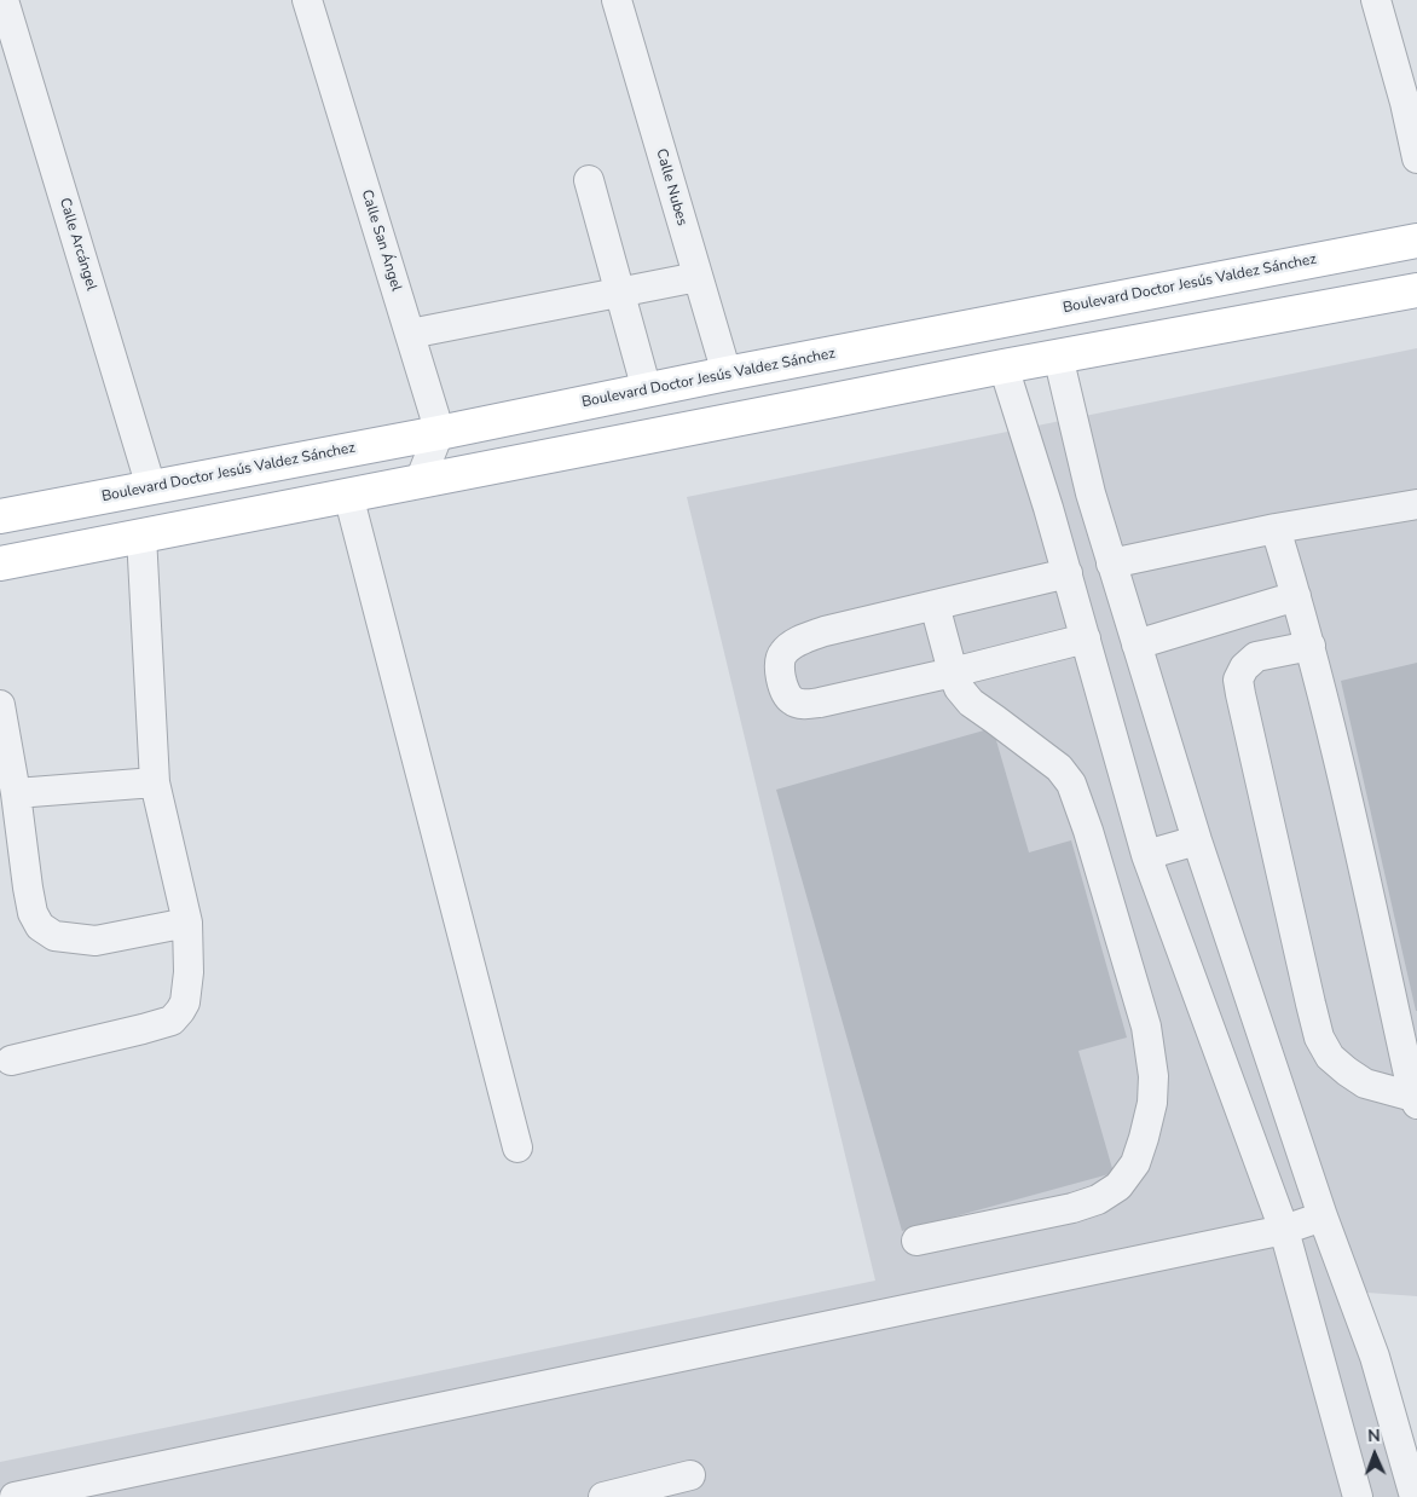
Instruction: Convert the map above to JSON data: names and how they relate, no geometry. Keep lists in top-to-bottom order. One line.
{"streets":{"main road":["Boulevard Doctor Jesús Valdez Sánchez"],"street":["Calle Nubes","Calle San Ángel","Calle Arcángel"]},"crossings":[["Calle Nubes","Boulevard Doctor Jesús Valdez Sánchez"],["Calle San Ángel","Boulevard Doctor Jesús Valdez Sánchez"],["Calle Arcángel","Boulevard Doctor Jesús Valdez Sánchez"]],"north":"top"}
